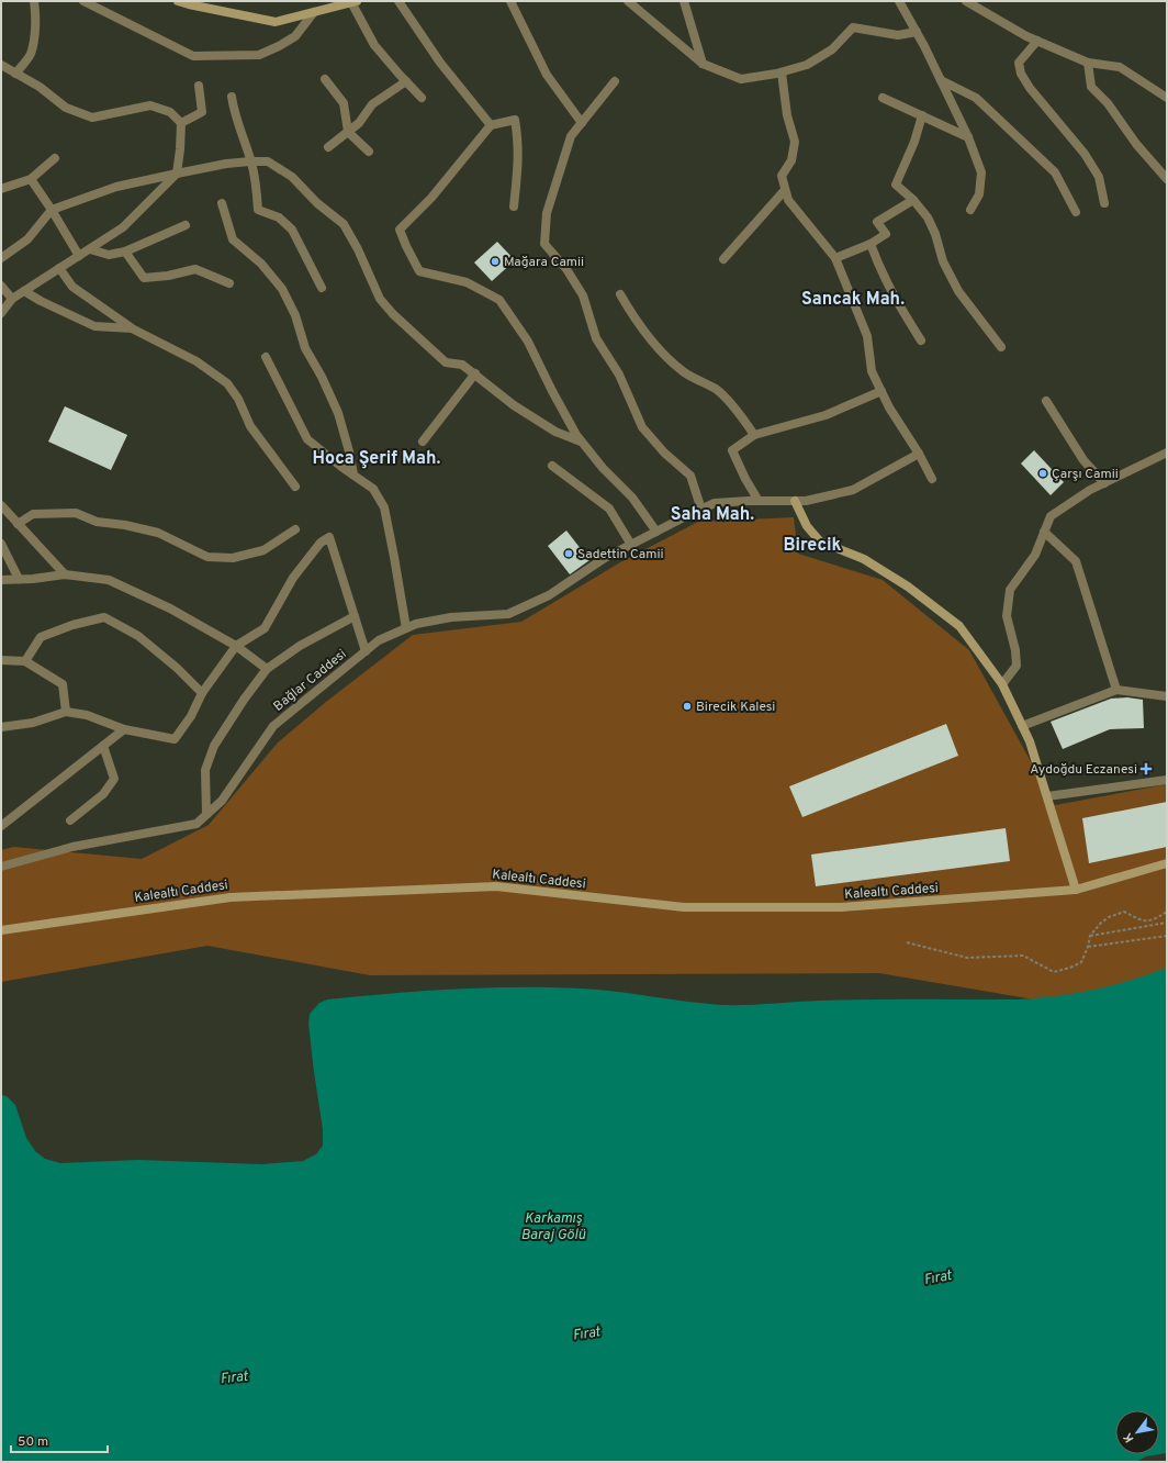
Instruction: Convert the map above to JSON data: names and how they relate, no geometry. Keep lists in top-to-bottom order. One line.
{"streets":{"street":["Bağlar Caddesi","Kalealtı Caddesi"]},"districts":["Sancak Mah.","Hoca Şerif Mah.","Saha Mah.","Birecik"],"water":["Karkamış Baraj Gölü","Fırat"],"places":{"other":["Mağara Camii","Çarşı Camii","Sadettin Camii","Birecik Kalesi"],"health":["Aydoğdu Eczanesi"]},"scale_bar":"50 m","north":"bottom left"}
